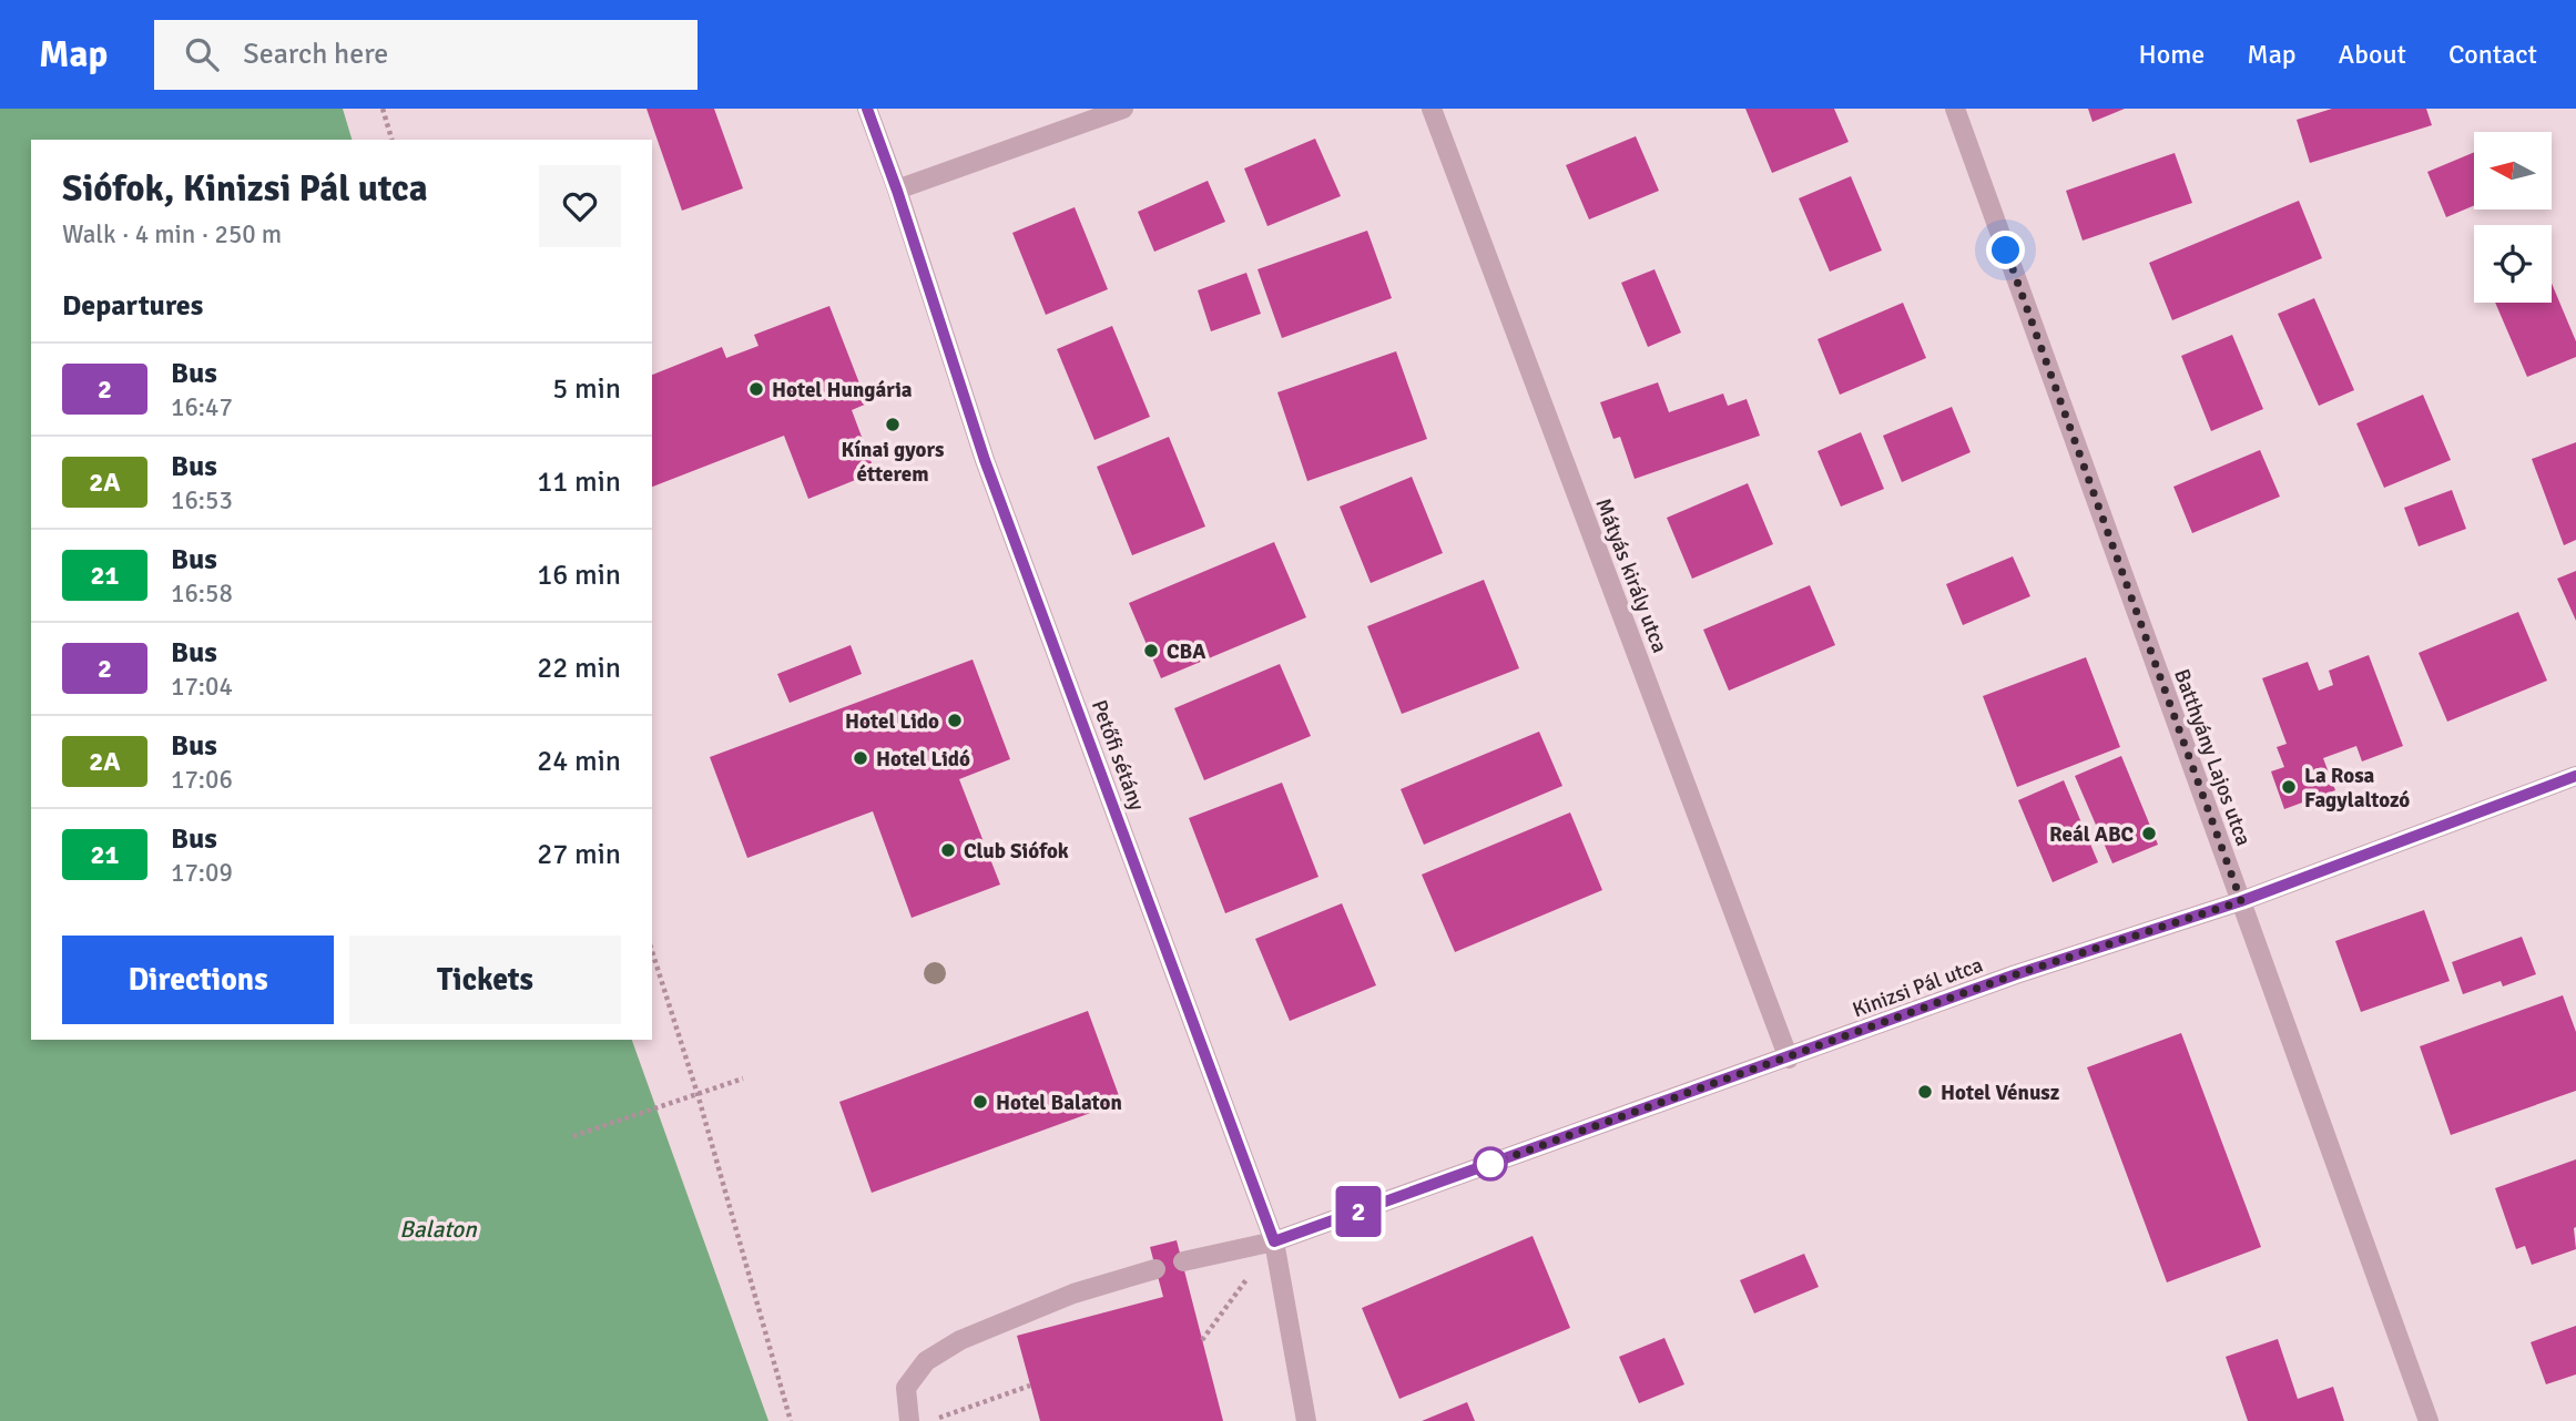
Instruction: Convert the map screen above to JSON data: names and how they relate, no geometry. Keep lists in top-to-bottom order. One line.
{"streets":{"street":["Mátyás király utca","Petőfi sétány","Batthyány Lajos utca","Kinizsi Pál utca"]},"crossings":[["Mátyás király utca","Kinizsi Pál utca"],["Petőfi sétány","Kinizsi Pál utca"],["Batthyány Lajos utca","Kinizsi Pál utca"]],"water":["Balaton"],"places":["Hotel Hungária","Kínai gyors étterem","CBA","Hotel Lido","Hotel Lidó","La Rosa Fagylaltozó","Reál ABC","Club Siófok","Hotel Vénusz","Hotel Balaton"],"lines":["bus line 2"],"north":"left","page":{"header":"Map","search":"Search here","nav":["Home","Map","About","Contact"],"on_map":"2","heading":[["Siófok, Kinizsi Pál utca","Walk · 4 min · 250 m"],"Departures"],"list":[{"mark":"2","name":"Bus","note":"16:47","value":"5 min"},{"mark":"2A","name":"Bus","note":"16:53","value":"11 min"},{"mark":"21","name":"Bus","note":"16:58","value":"16 min"},{"mark":"2","name":"Bus","note":"17:04","value":"22 min"},{"mark":"2A","name":"Bus","note":"17:06","value":"24 min"},{"mark":"21","name":"Bus","note":"17:09","value":"27 min"}],"buttons":["Directions","Tickets"]}}
